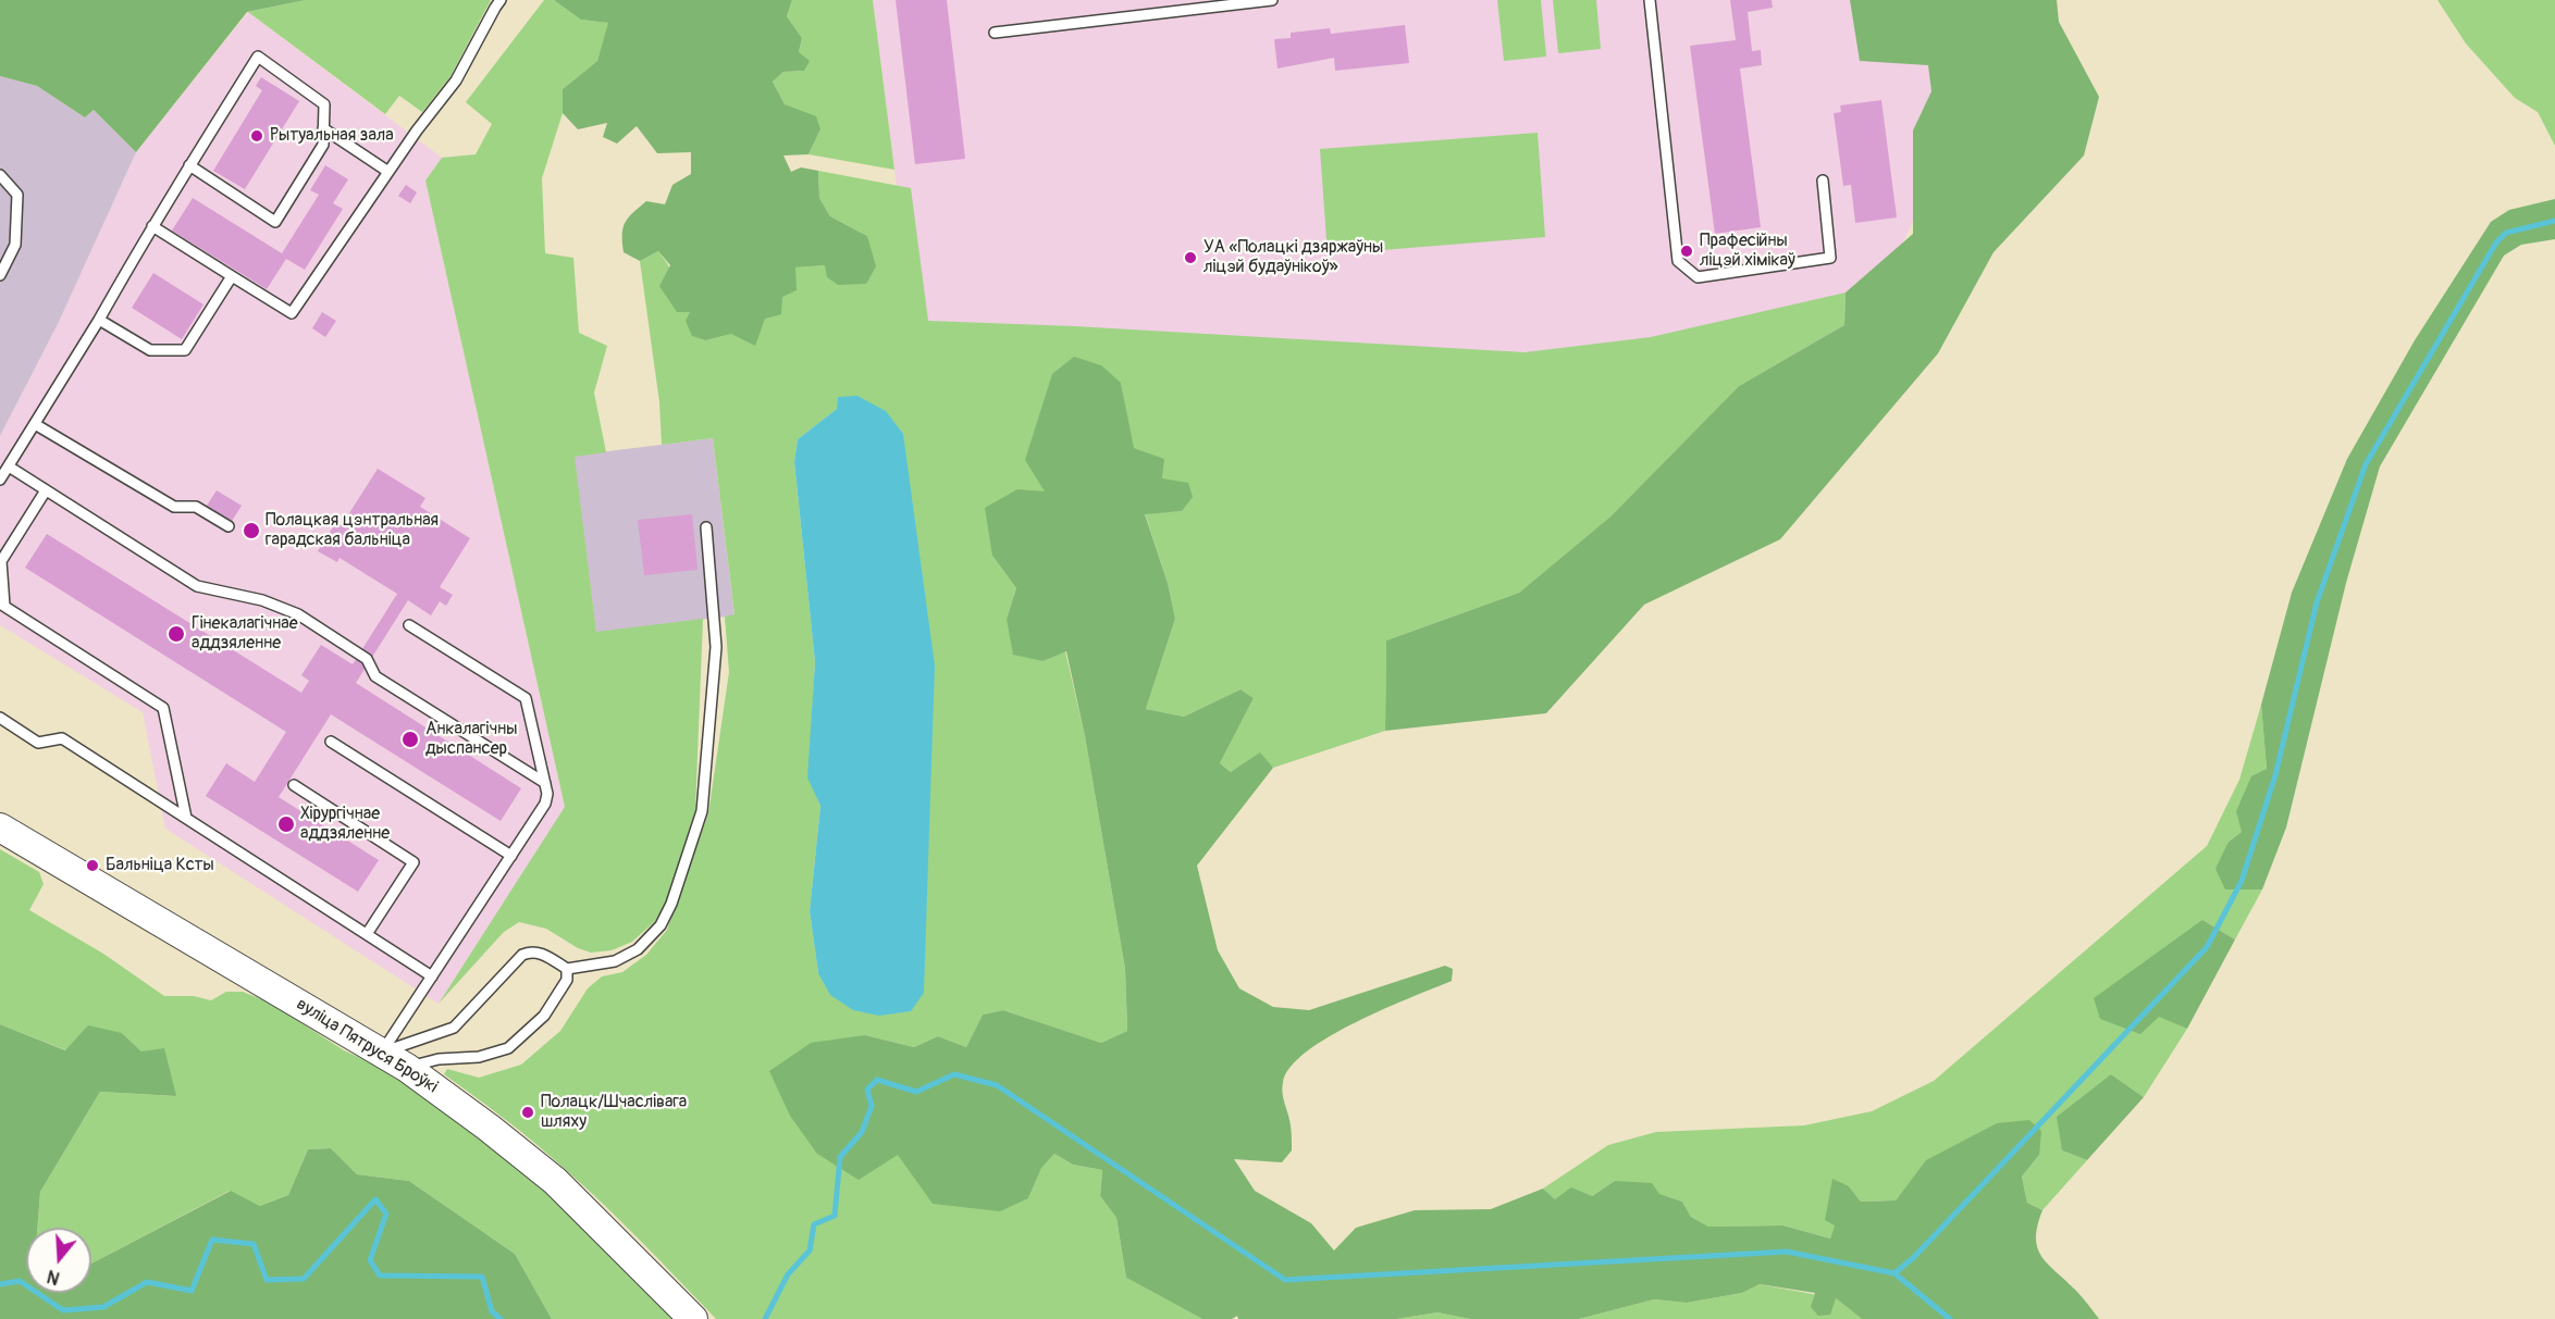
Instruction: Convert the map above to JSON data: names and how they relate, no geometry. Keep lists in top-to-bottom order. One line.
{"streets":{"main road":["вуліца Пятруся Броўкі"]},"places":["Рытуальная зала","Прафесійны ліцэй хімікаў","УА «Полацкі дзяржаўны ліцэй будаўнікоў»","Полацкая цэнтральная гарадская бальніца","Гінекалагічнае аддзяленне","Анкалагічны дыспансер","Хірургічнае аддзяленне","Бальніца Ксты","Полацк/Шчаслівага шляху"],"north":"bottom"}
